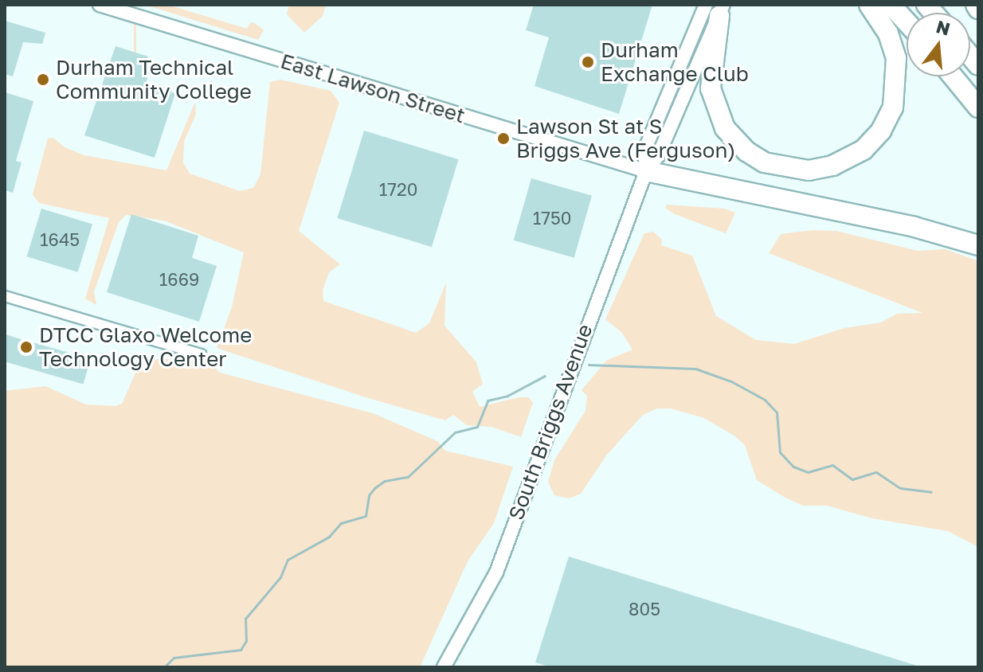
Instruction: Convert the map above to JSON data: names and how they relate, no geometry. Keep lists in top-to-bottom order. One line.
{"streets":{"street":["East Lawson Street","South Briggs Avenue"]},"crossings":[["East Lawson Street","South Briggs Avenue"]],"places":["Durham Exchange Club","Durham Technical Community College","Lawson St at S Briggs Ave (Ferguson)","DTCC Glaxo Welcome Technology Center"],"house_numbers":["1720","1750","1645","1669","805"],"north":"top"}
